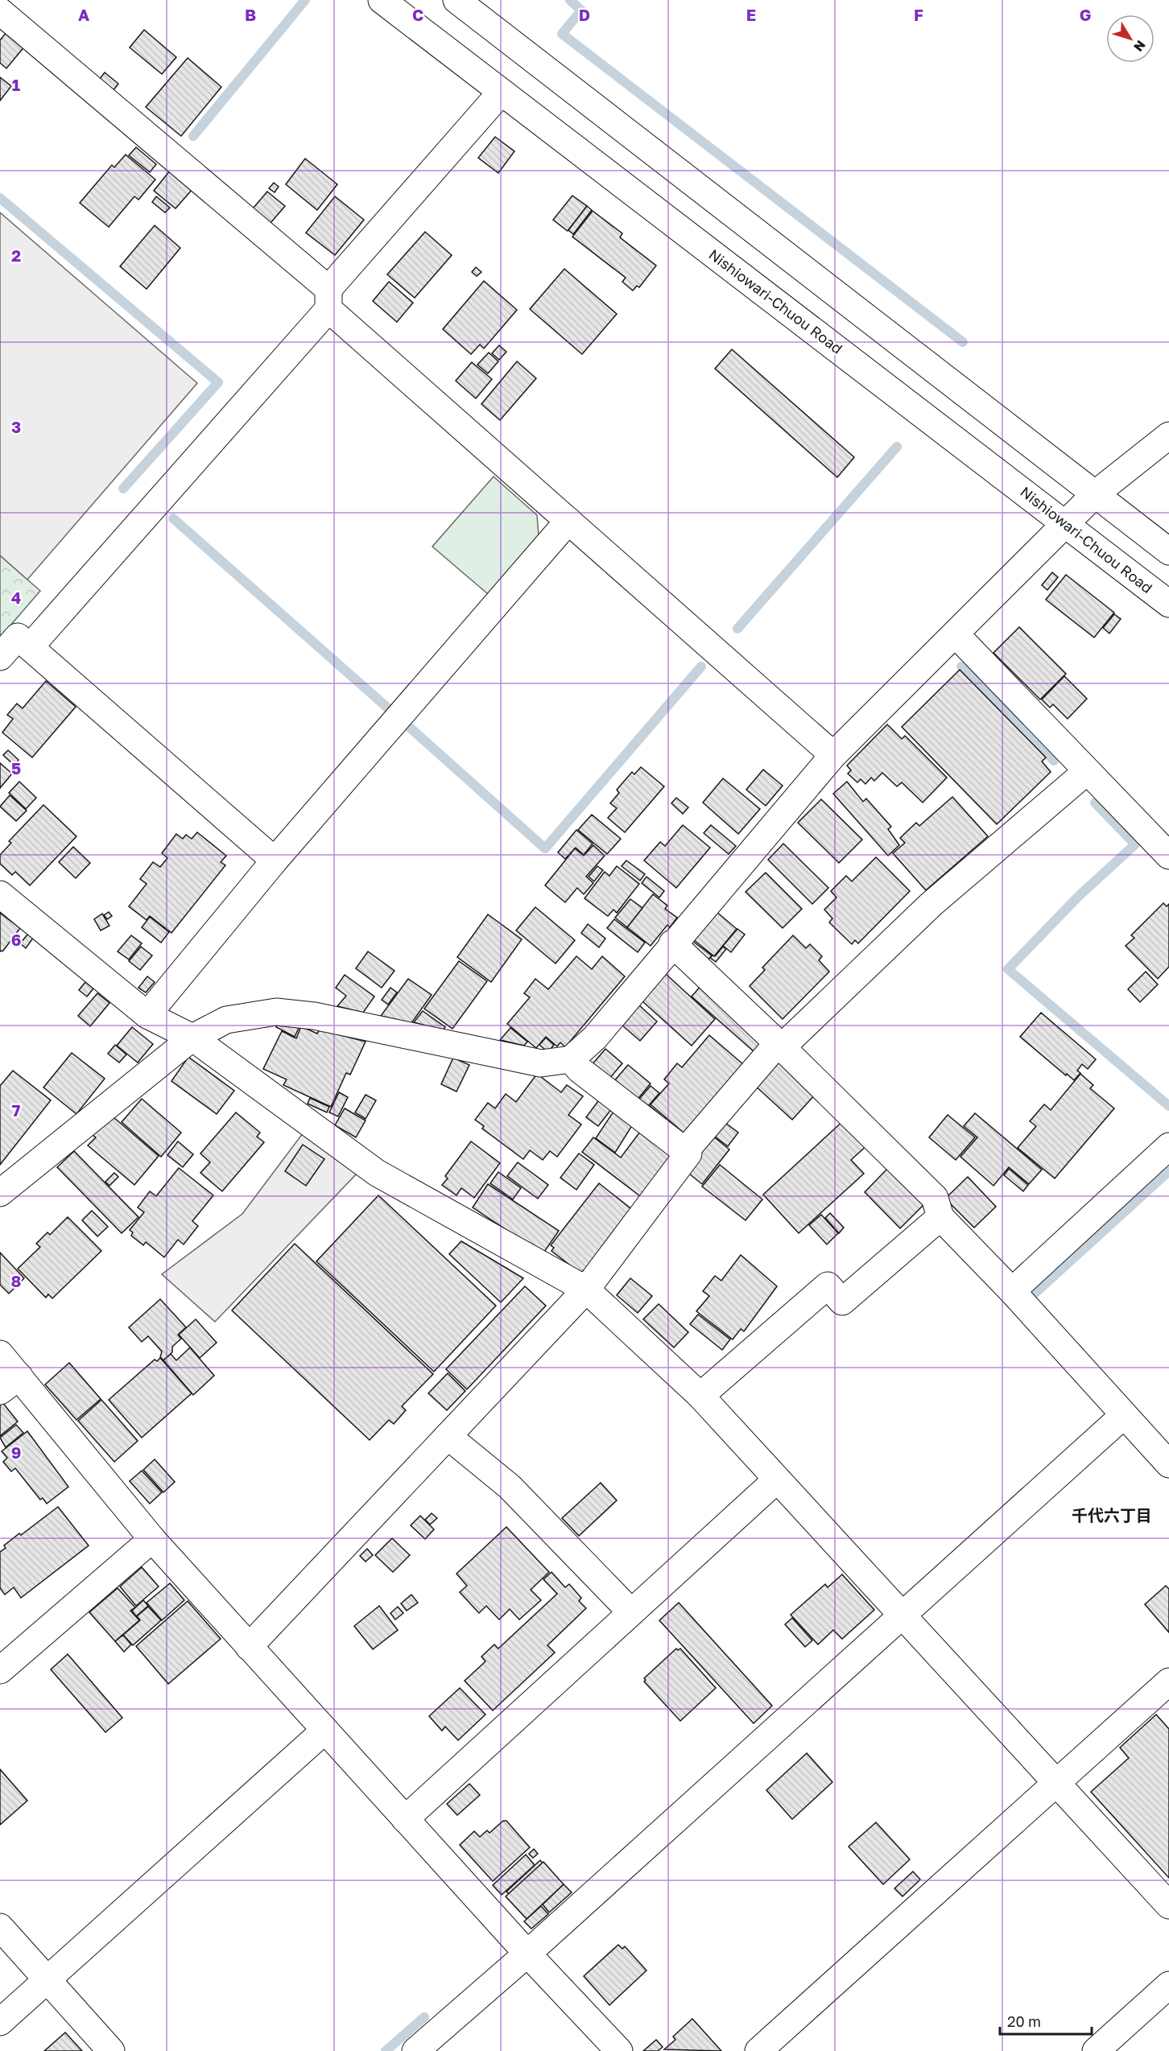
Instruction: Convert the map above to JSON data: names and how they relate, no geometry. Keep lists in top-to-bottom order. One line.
{"streets":{"street":["Nishiowari-Chuou Road"]},"districts":["千代六丁目"],"scale_bar":"20 m","north":"bottom right","grid":{"columns":["A","B","C","D","E","F","G"],"rows":["1","2","3","4","5","6","7","8","9"]}}
